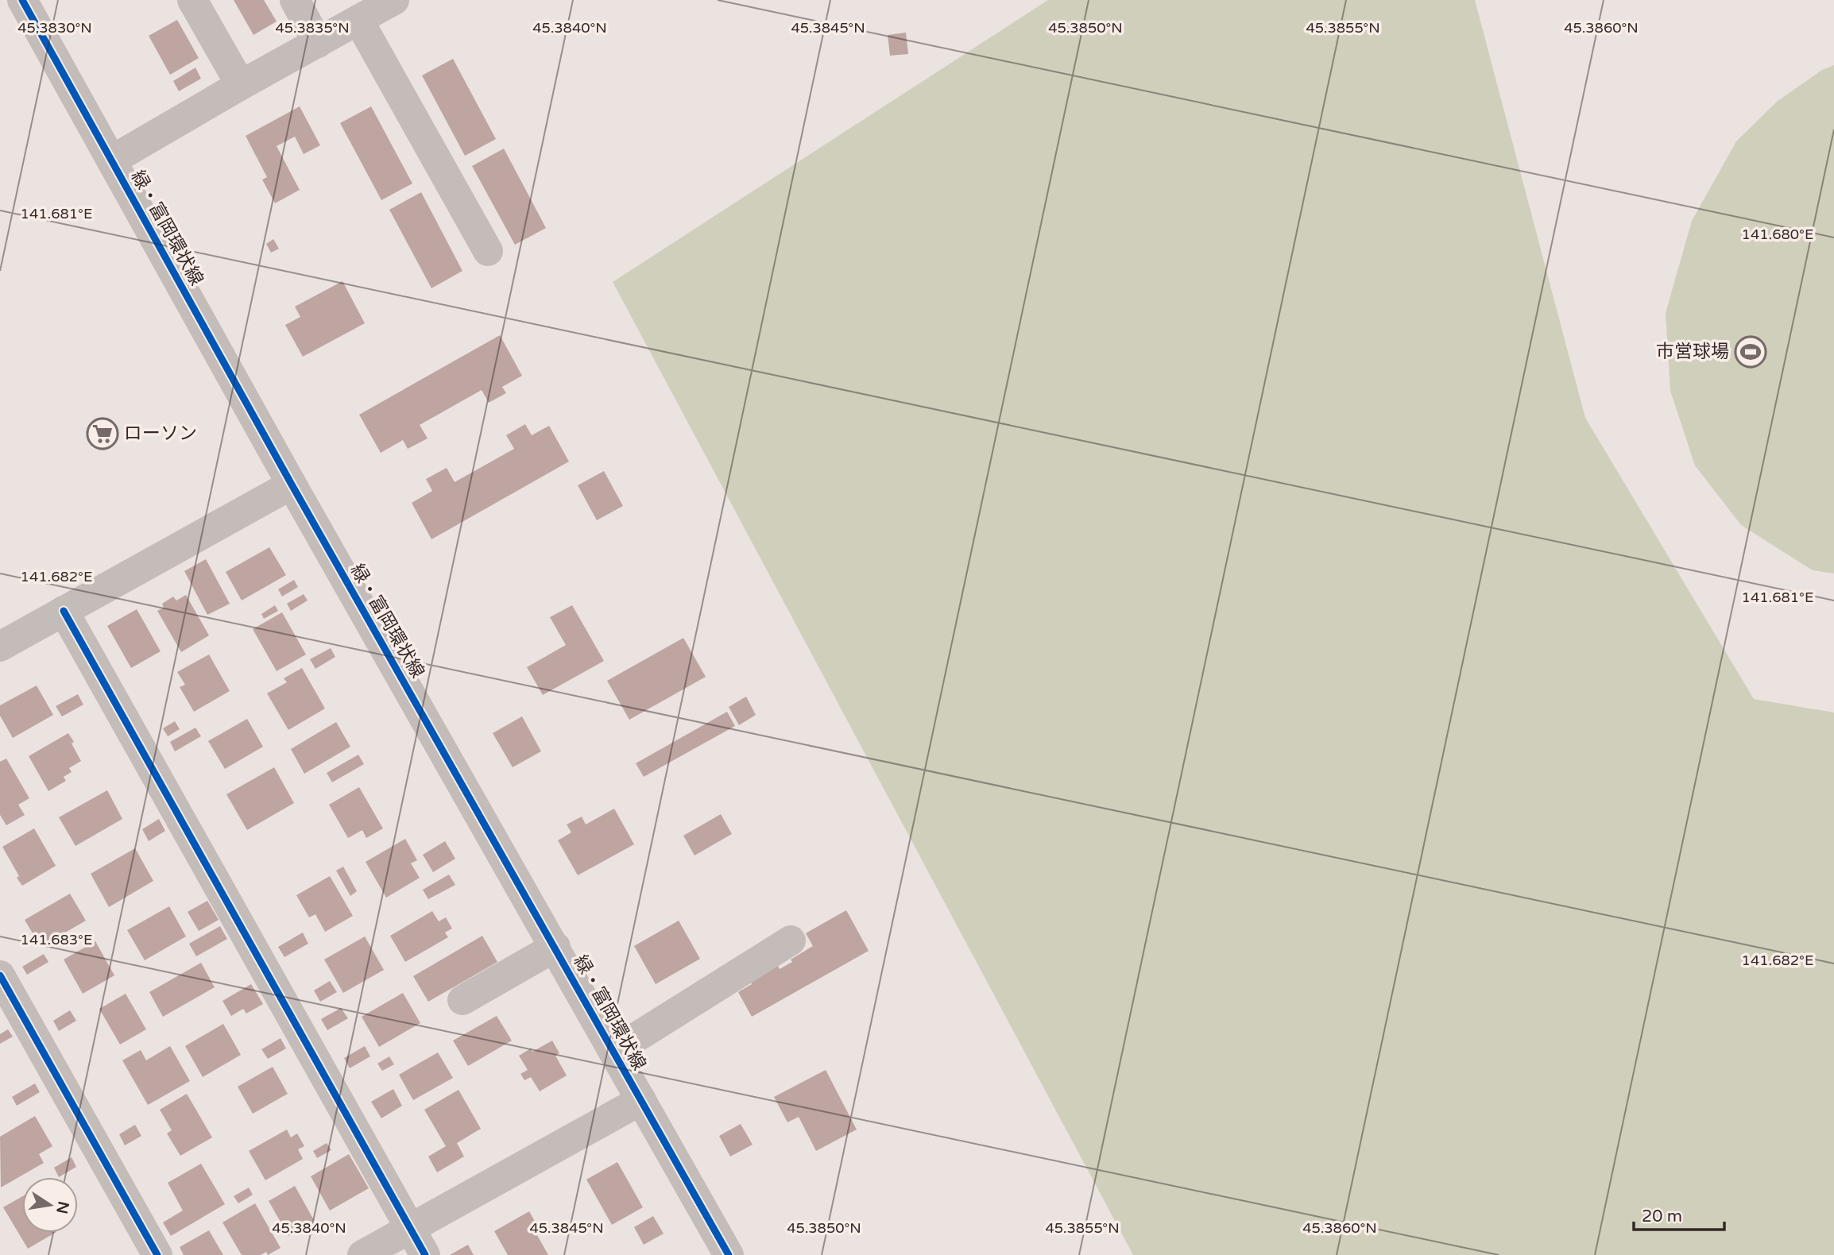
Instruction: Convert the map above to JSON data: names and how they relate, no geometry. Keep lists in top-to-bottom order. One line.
{"streets":{"street":["緑・富岡環状線"]},"places":{"sports":["市営球場"],"supermarket":["ローソン"]},"scale_bar":"20 m","north":"right","coordinates":["45.3830°N","45.3835°N","45.3840°N","45.3845°N","45.3850°N","45.3855°N","45.3860°N","141.681°E","141.680°E","141.682°E","141.683°E"]}
